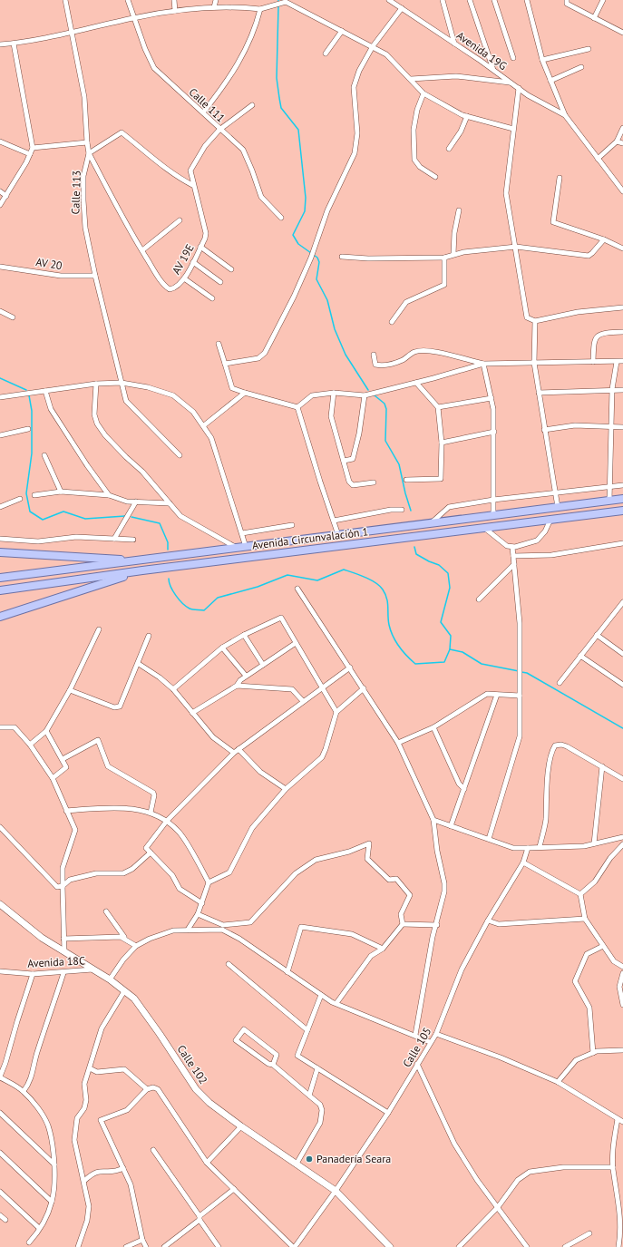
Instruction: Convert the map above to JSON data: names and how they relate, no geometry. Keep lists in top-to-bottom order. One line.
{"streets":{"main road":["Avenida Circunvalación 1","Calle 102"],"street":["Avenida 19G","Calle 111","Calle 113","AV 19E","AV 20","Avenida 18C","Calle 105"]},"crossings":[["Calle 111","AV 19E"],["Calle 113","AV 19E"],["Calle 113","AV 20"],["Avenida 18C","Calle 102"],["Calle 105","Calle 102"]],"places":["Panadería Seara"]}
